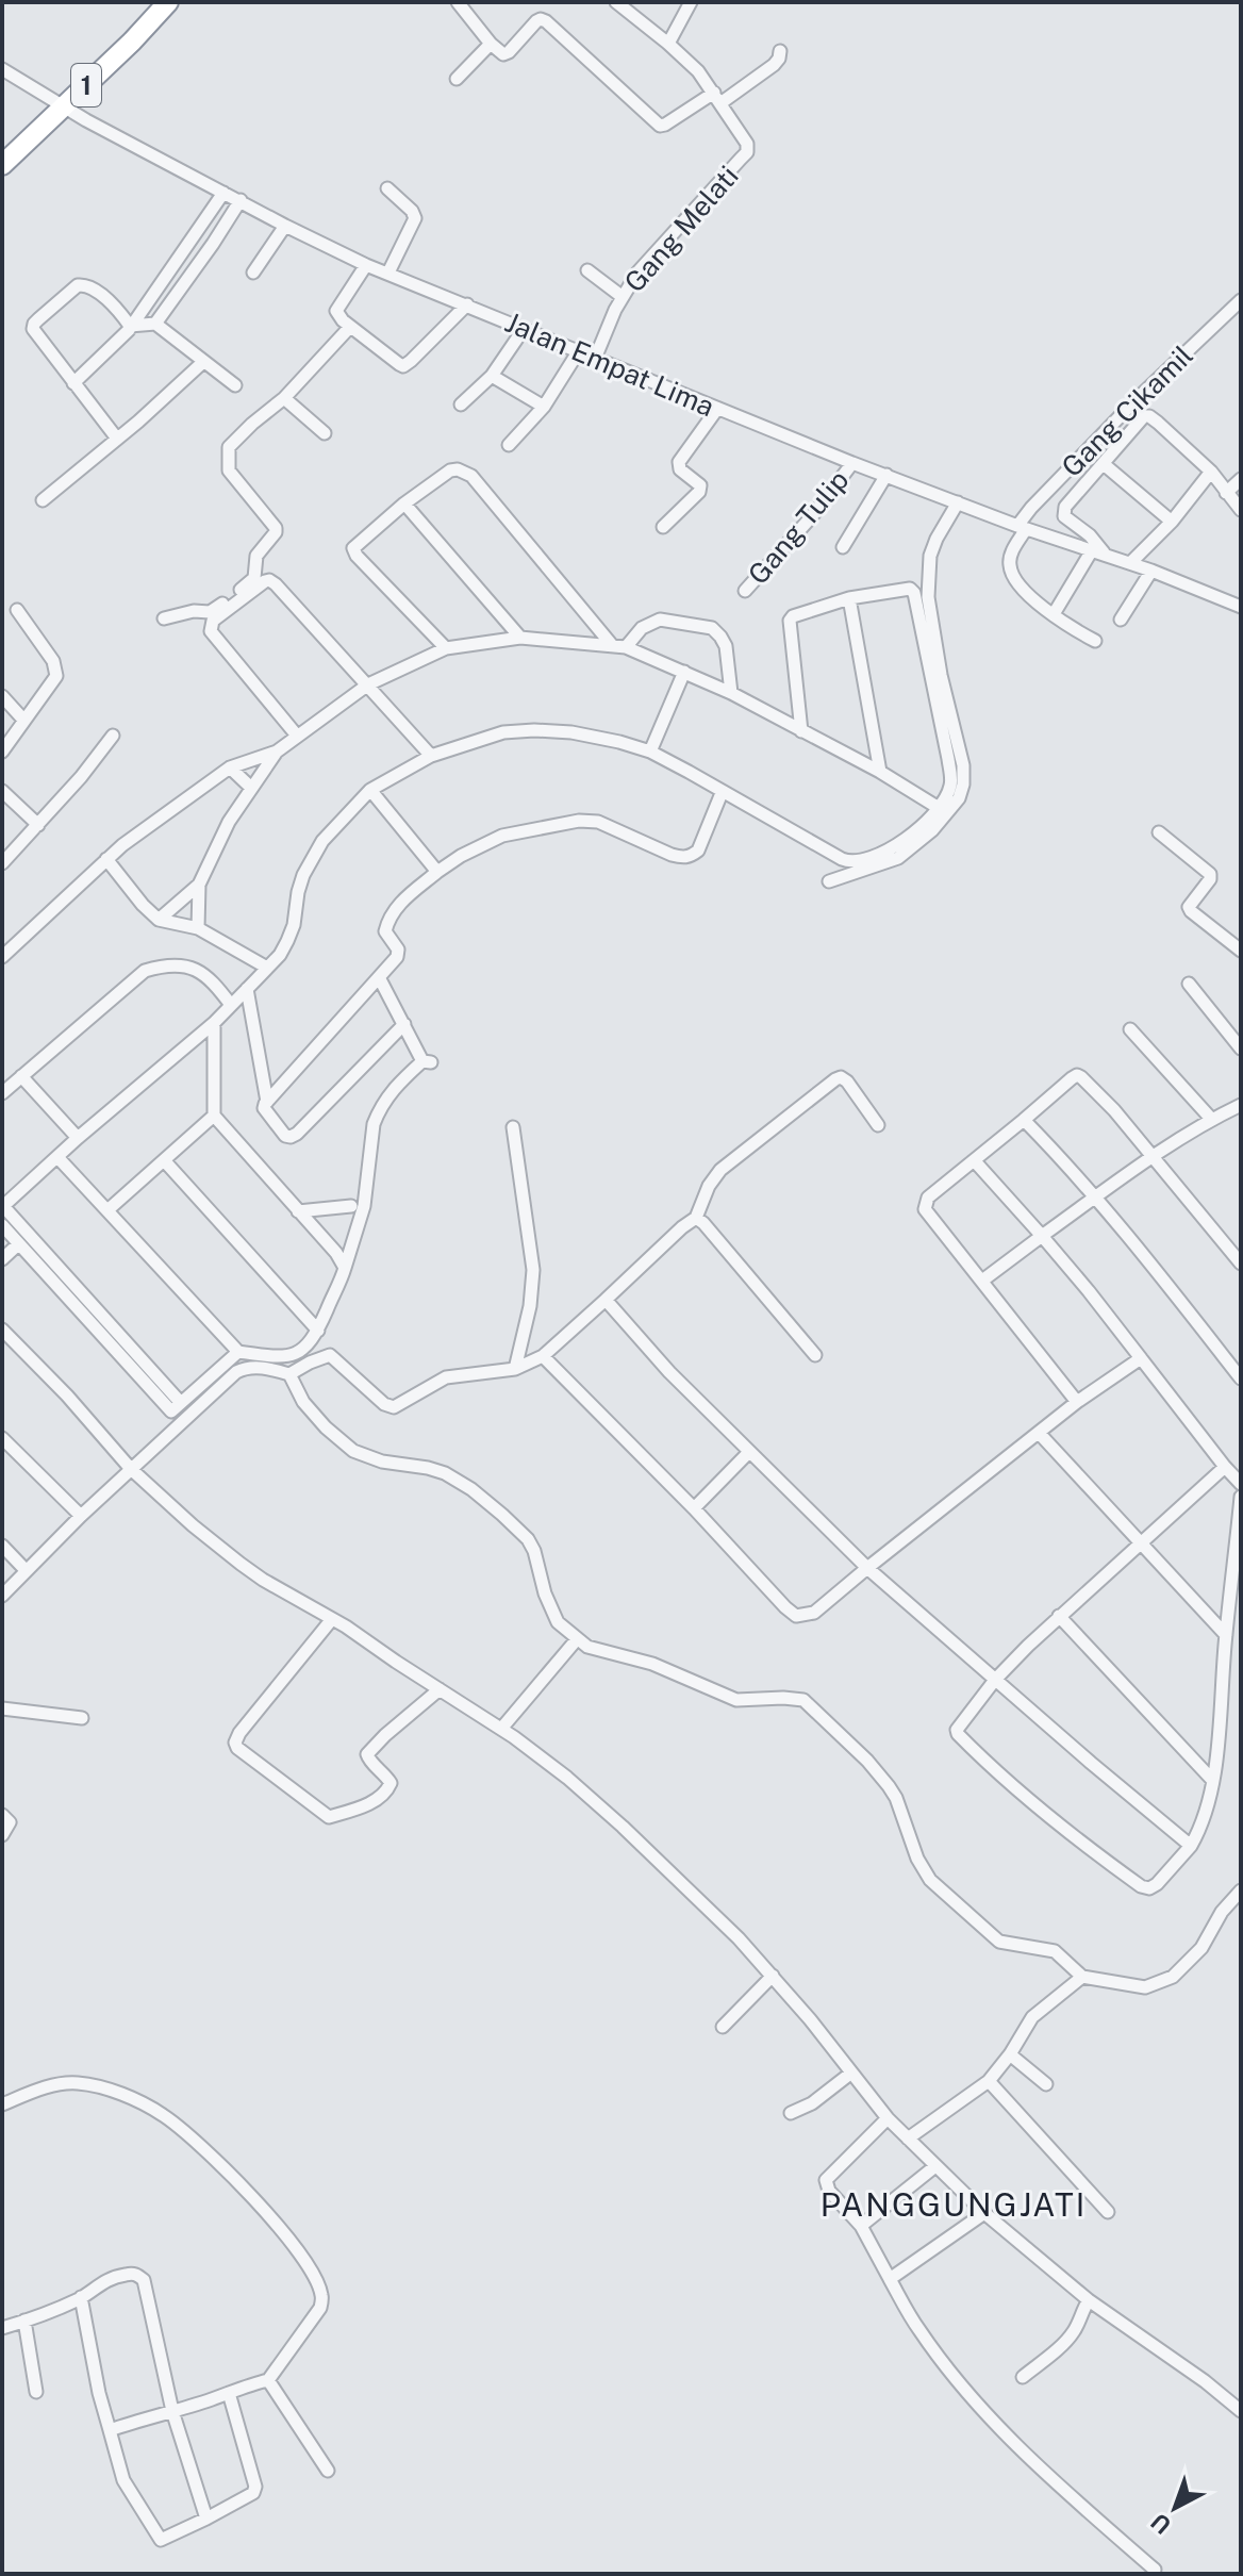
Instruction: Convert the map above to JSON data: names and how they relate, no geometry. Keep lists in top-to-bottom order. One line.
{"streets":{"highway":["1"],"street":["Gang Melati","Jalan Empat Lima","Gang Cikamil","Gang Tulip"]},"crossings":[["1","Jalan Empat Lima"],["Gang Melati","Jalan Empat Lima"],["Jalan Empat Lima","Gang Cikamil"],["Jalan Empat Lima","Gang Tulip"]],"districts":["PANGGUNGJATI"],"north":"bottom left"}
